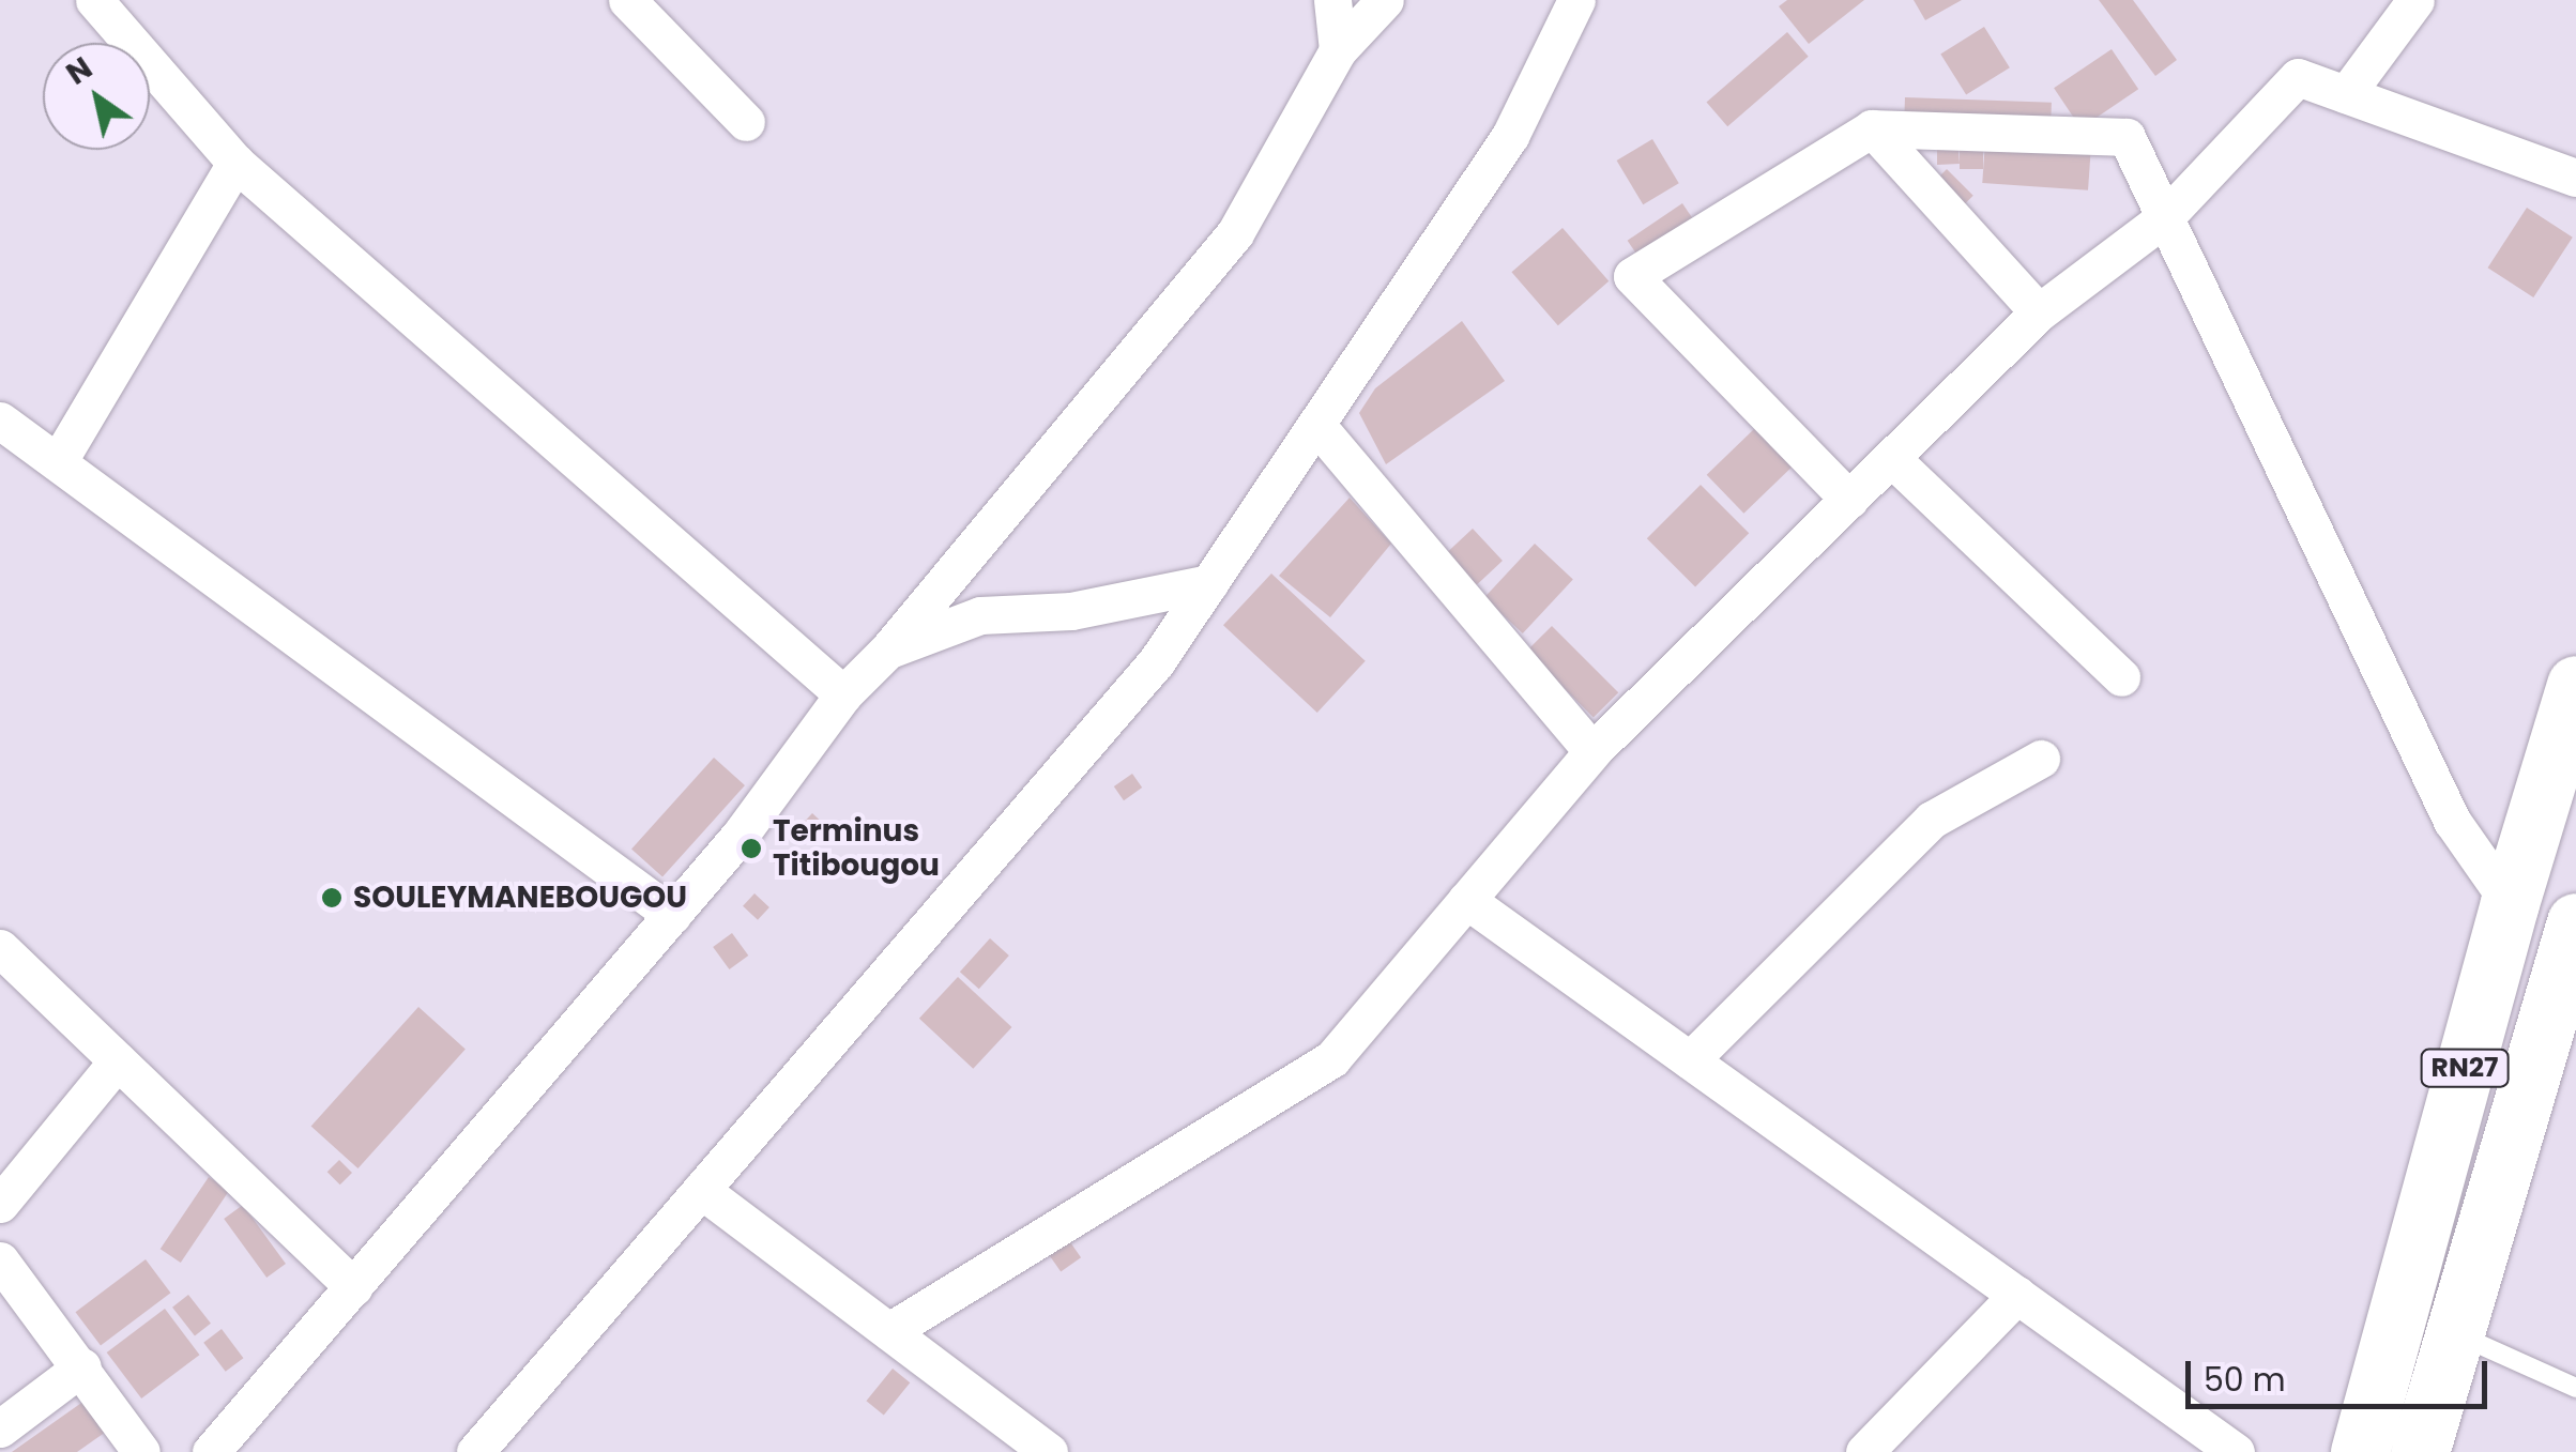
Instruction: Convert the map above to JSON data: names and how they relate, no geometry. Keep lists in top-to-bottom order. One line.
{"streets":{"main road":["RN27"]},"places":["Terminus Titibougou","SOULEYMANEBOUGOU"],"scale_bar":"50 m","north":"top left"}
